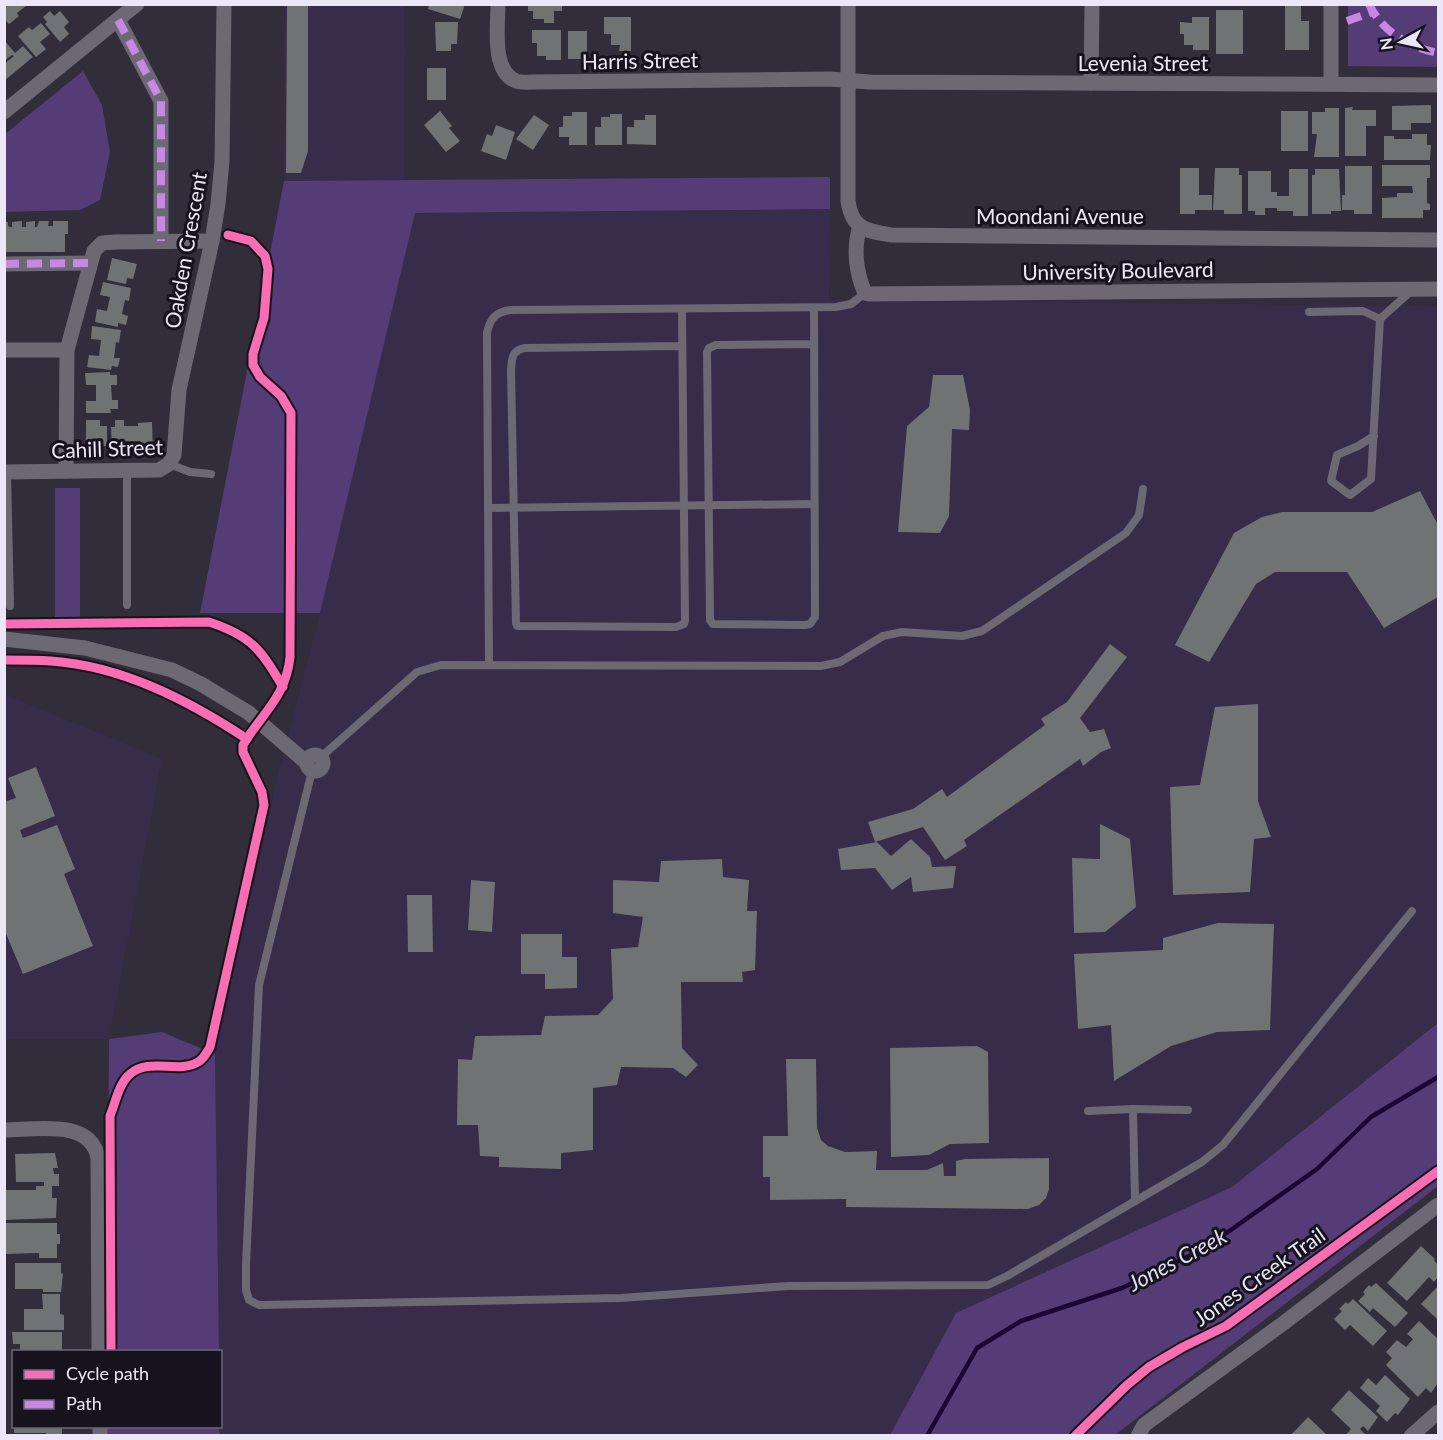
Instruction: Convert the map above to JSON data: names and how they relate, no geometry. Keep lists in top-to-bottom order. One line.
{"streets":{"street":["Harris Street","Levenia Street","Moondani Avenue","Oakden Crescent","University Boulevard","Cahill Street"],"cycle path":["Jones Creek Trail"]},"crossings":[["Harris Street","Levenia Street"],["Oakden Crescent","Cahill Street"]],"water":["Jones Creek"],"legend":["Cycle path","Path"],"north":"left"}
